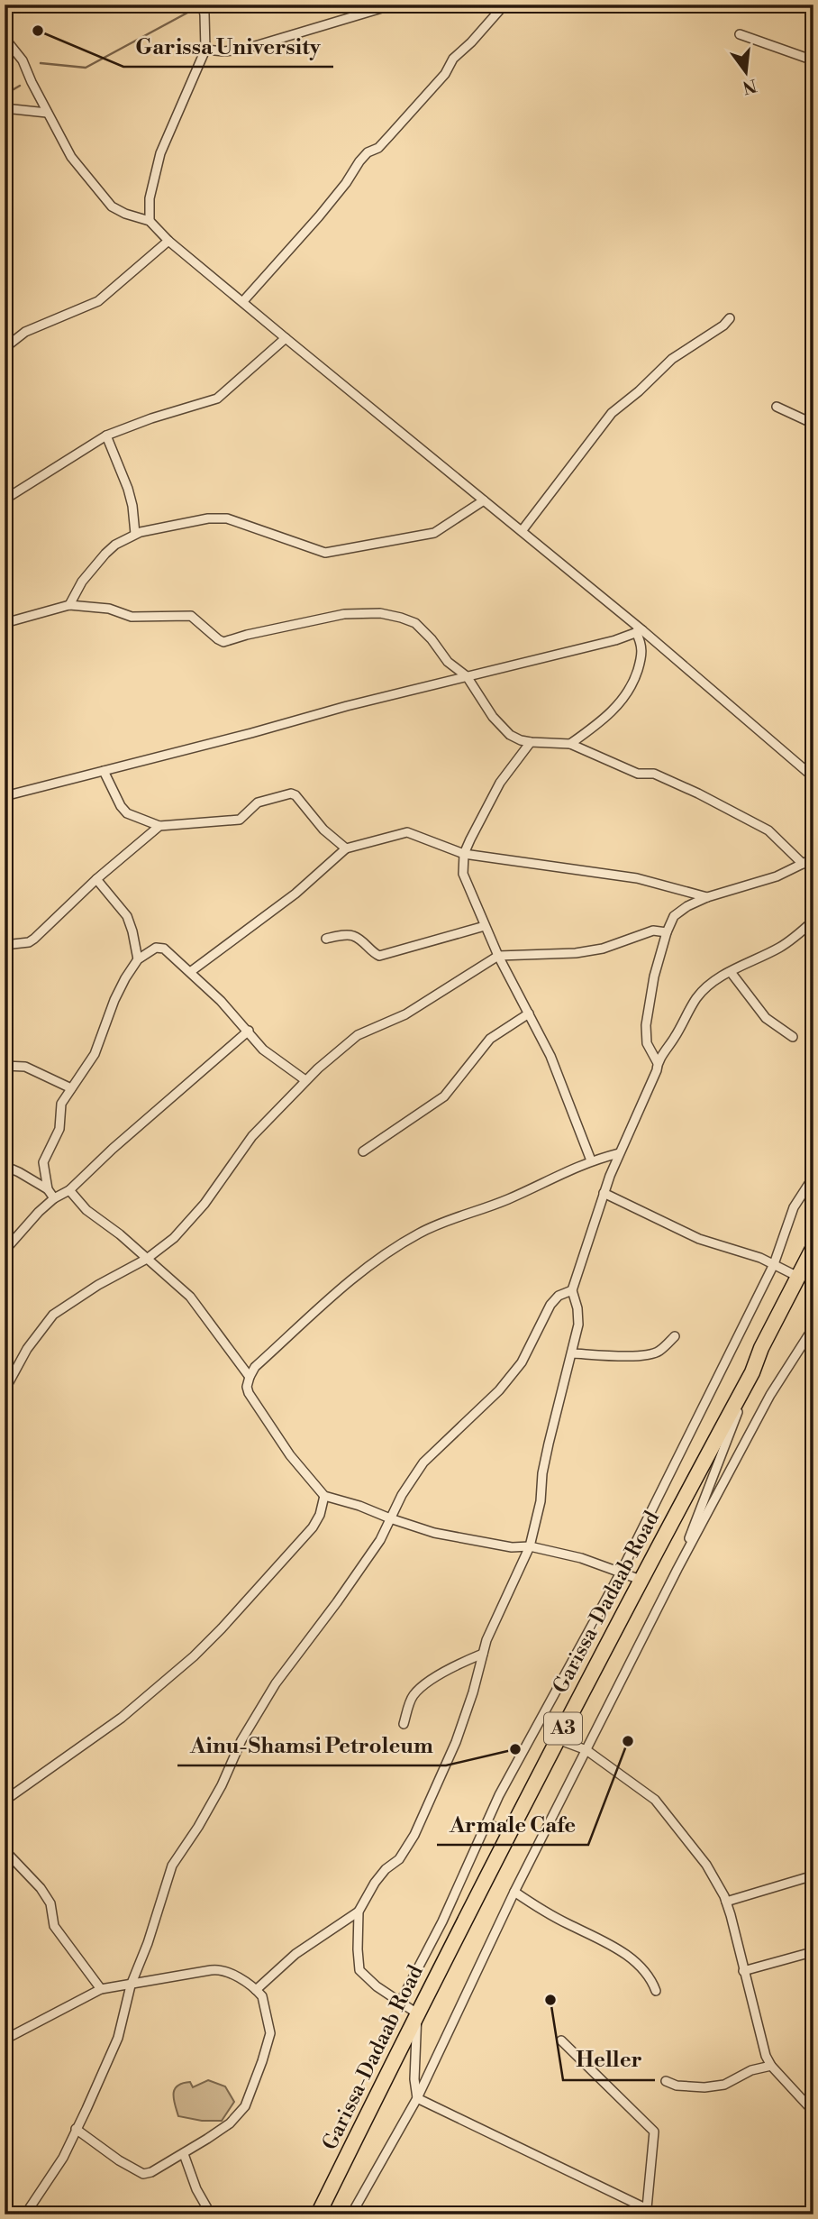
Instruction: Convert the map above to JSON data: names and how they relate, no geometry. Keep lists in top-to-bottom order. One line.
{"streets":{"highway":["Garissa-Dadaab Road","A3"]},"places":["Garissa University","Armale Cafe","Ainu-Shamsi Petroleum","Heller"],"north":"bottom"}
